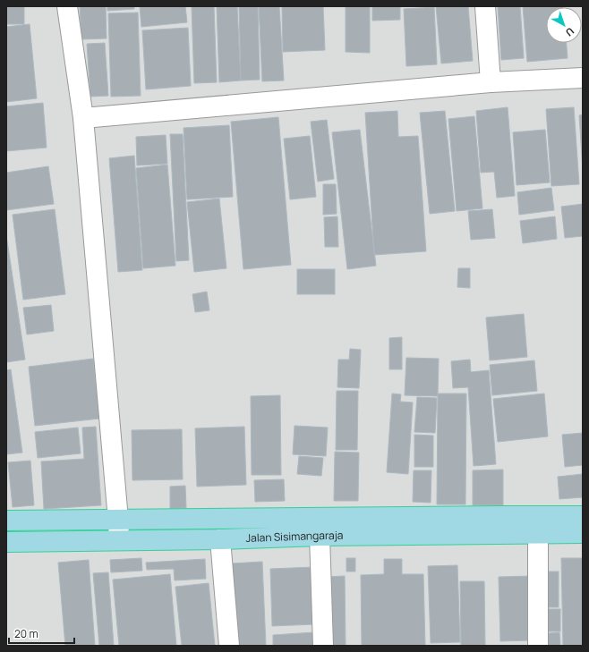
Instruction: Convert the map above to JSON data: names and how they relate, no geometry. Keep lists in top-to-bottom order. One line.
{"streets":{"highway":["Jalan Sisimangaraja"]},"scale_bar":"20 m","north":"bottom right"}
